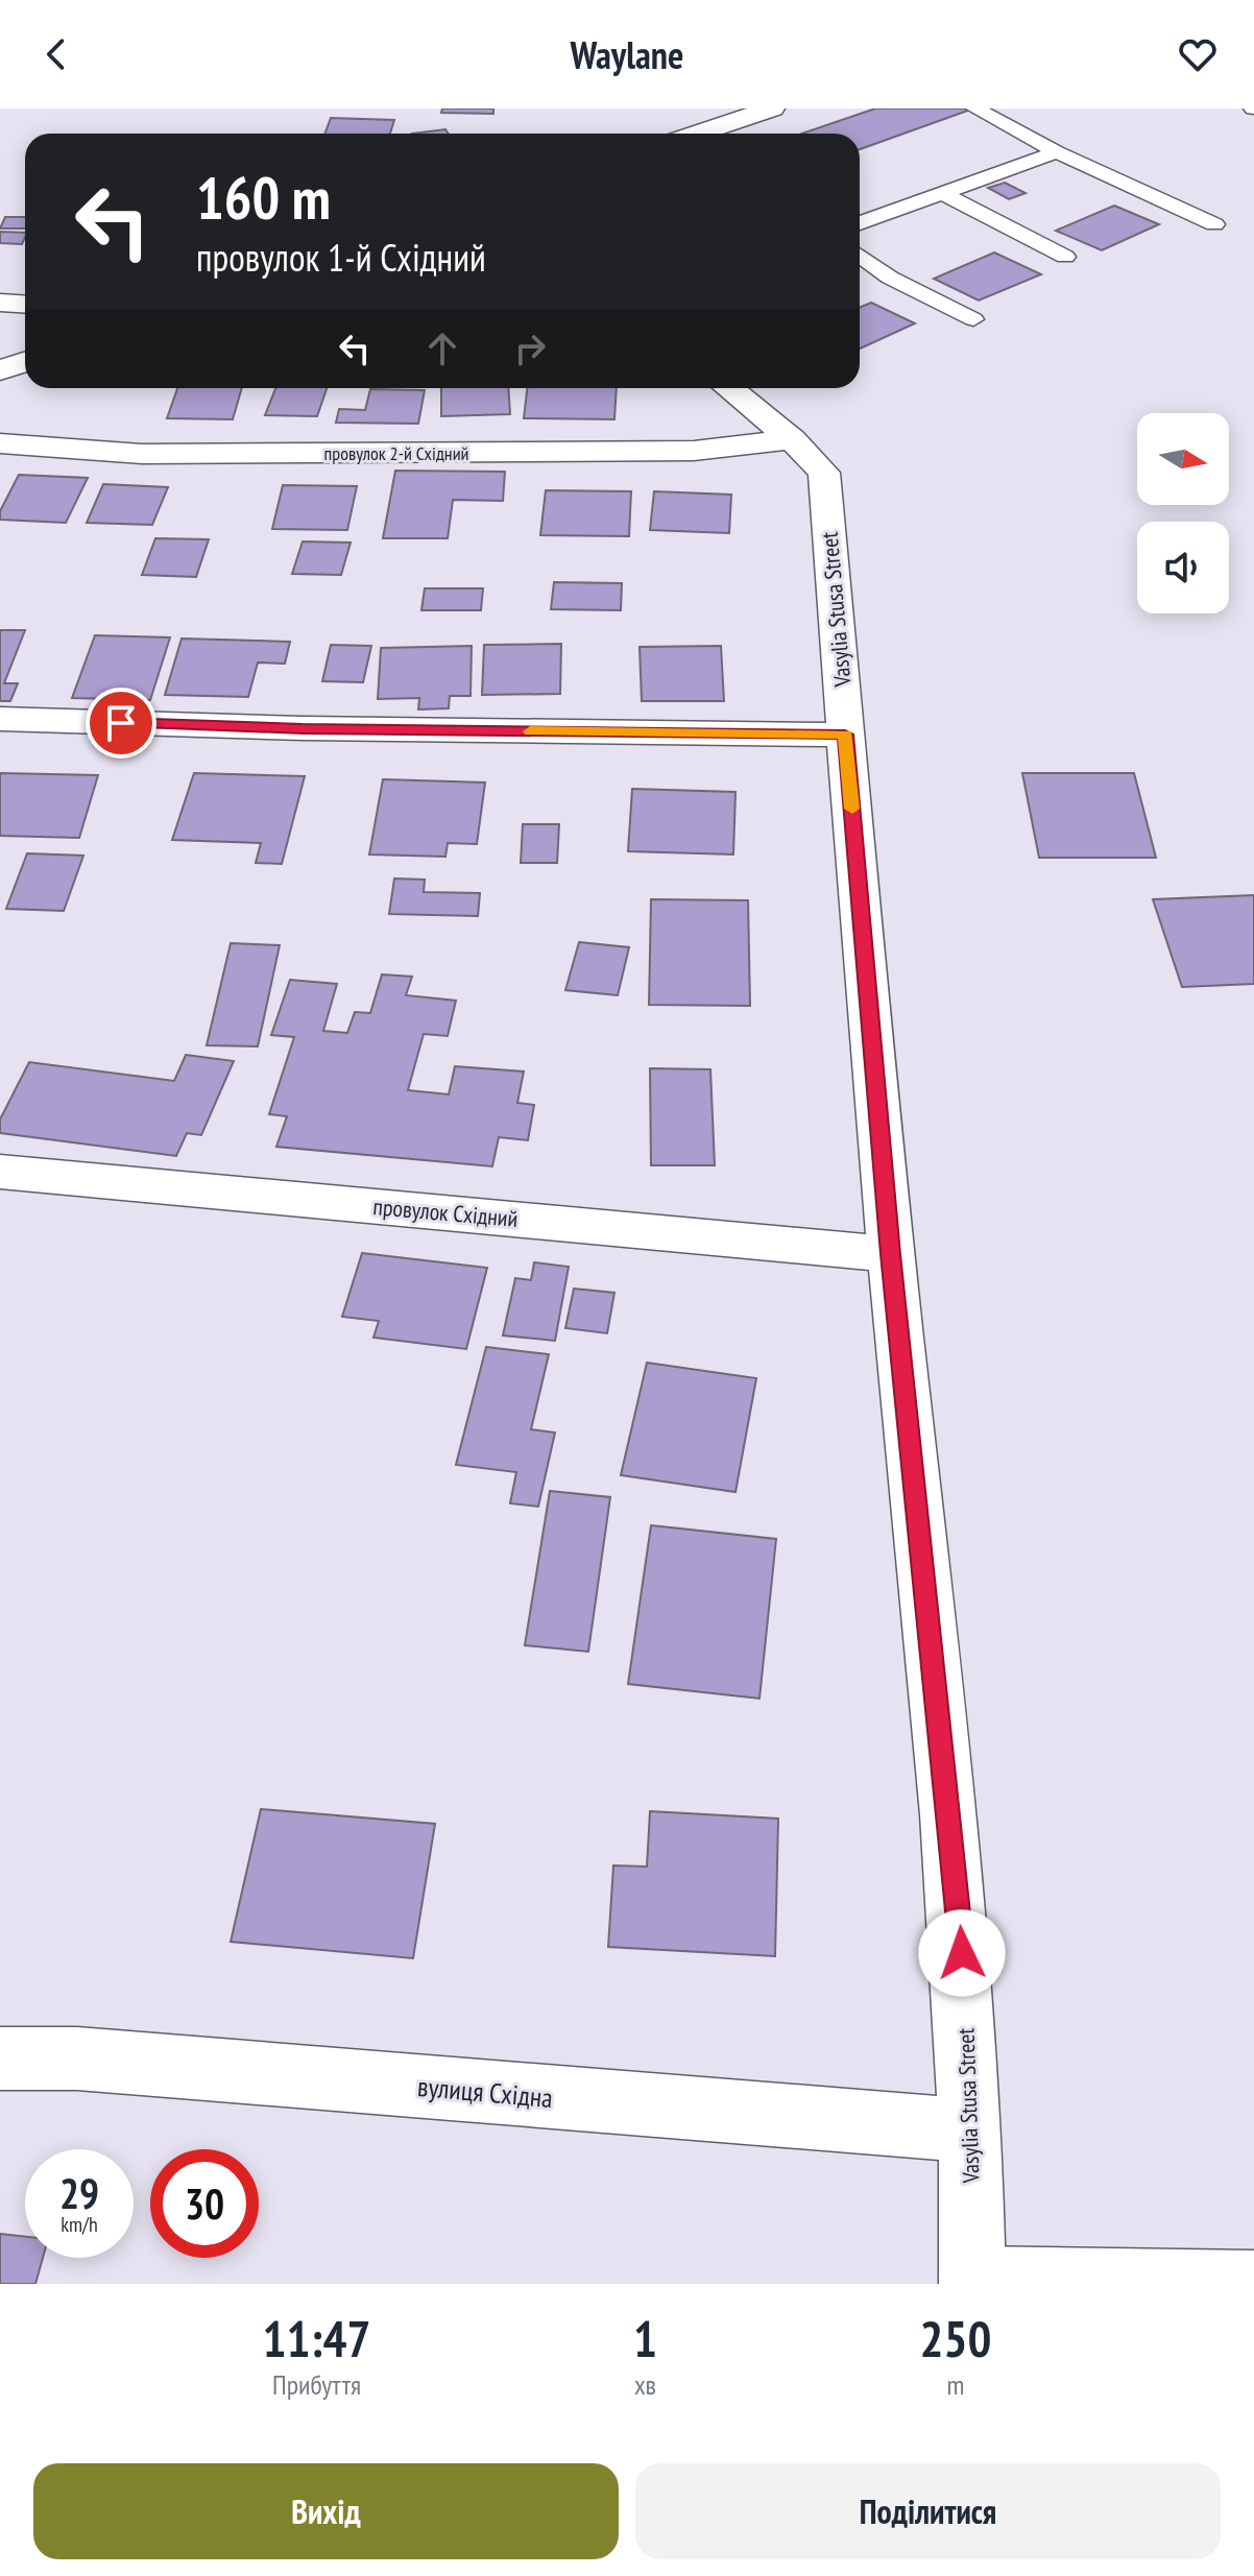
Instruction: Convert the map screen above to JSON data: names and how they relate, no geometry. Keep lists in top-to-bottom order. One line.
{"streets":{"street":["провулок 2-й Східний","Vasylia Stusa Street","провулок Східний","вулиця Східна"]},"crossings":[["провулок 2-й Східний","Vasylia Stusa Street"],["Vasylia Stusa Street","провулок Східний"],["Vasylia Stusa Street","вулиця Східна"]],"north":"right","page":{"header":"Waylane","turn":["160 m","провулок 1-й Східний"],"speed":"29 km/h","limit":"30","eta":["11:47","Прибуття","1","хв","250","m"],"buttons":["Вихід","Поділитися"]}}
